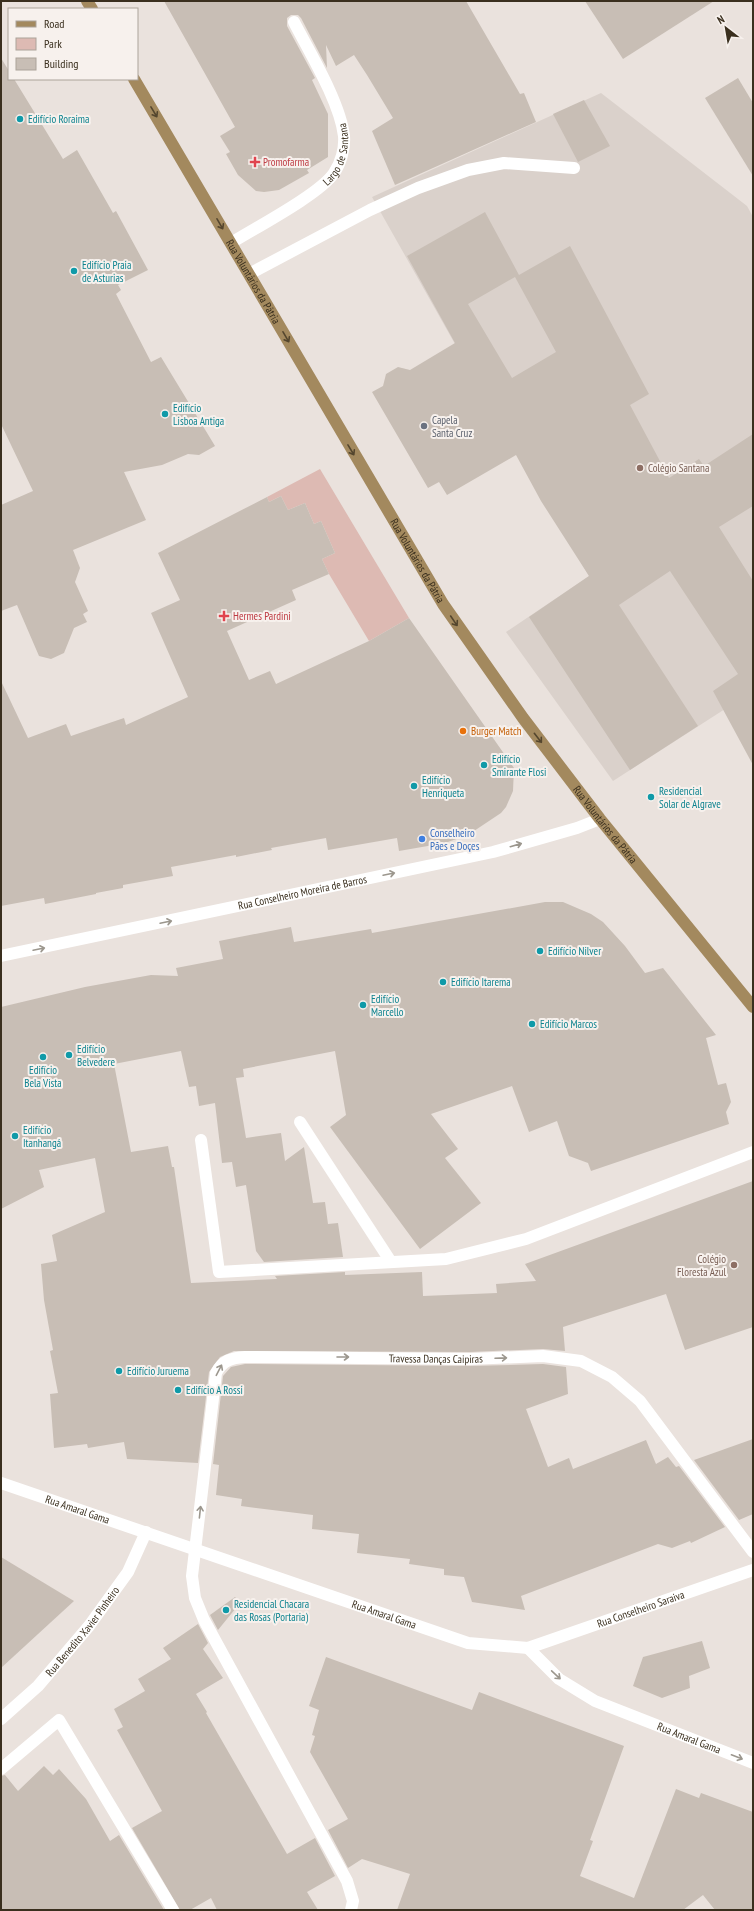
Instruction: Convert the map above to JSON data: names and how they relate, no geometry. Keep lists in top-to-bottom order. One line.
{"streets":{"main road":["Rua Voluntários da Pátria"],"street":["Largo de Santana","Rua Conselheiro Moreira de Barros","Travessa Danças Caipiras","Rua Amaral Gama","Rua Conselheiro Saraiva","Rua Benedito Xavier Pinheiro"]},"crossings":[["Largo de Santana","Rua Voluntários da Pátria"],["Rua Voluntários da Pátria","Rua Conselheiro Moreira de Barros"],["Travessa Danças Caipiras","Rua Amaral Gama"],["Rua Amaral Gama","Rua Conselheiro Saraiva"],["Rua Amaral Gama","Rua Benedito Xavier Pinheiro"]],"one_way":["Rua Voluntários da Pátria","Rua Conselheiro Moreira de Barros"],"places":{"other":["Edifício Roraima","Edifício Praia de Asturias","Edifício Lisboa Antiga","Capela Santa Cruz","Colégio Santana","Burger Match","Edifício Smirante Flosi","Edifício Henriqueta","Residencial Solar de Algrave","Conselheiro Pães e Doçes","Edifício Nilver","Edifício Itarema","Edifício Marcello","Edifício Marcos","Edifício Belvedere","Edifício Bela Vista","Edifício Itanhangá","Colégio Floresta Azul","Edifício Juruema","Edifício A Rossi","Residencial Chacara das Rosas (Portaria)"],"health":["Promofarma","Hermes Pardini"]},"legend":["Road","Park","Building"],"north":"top left"}
